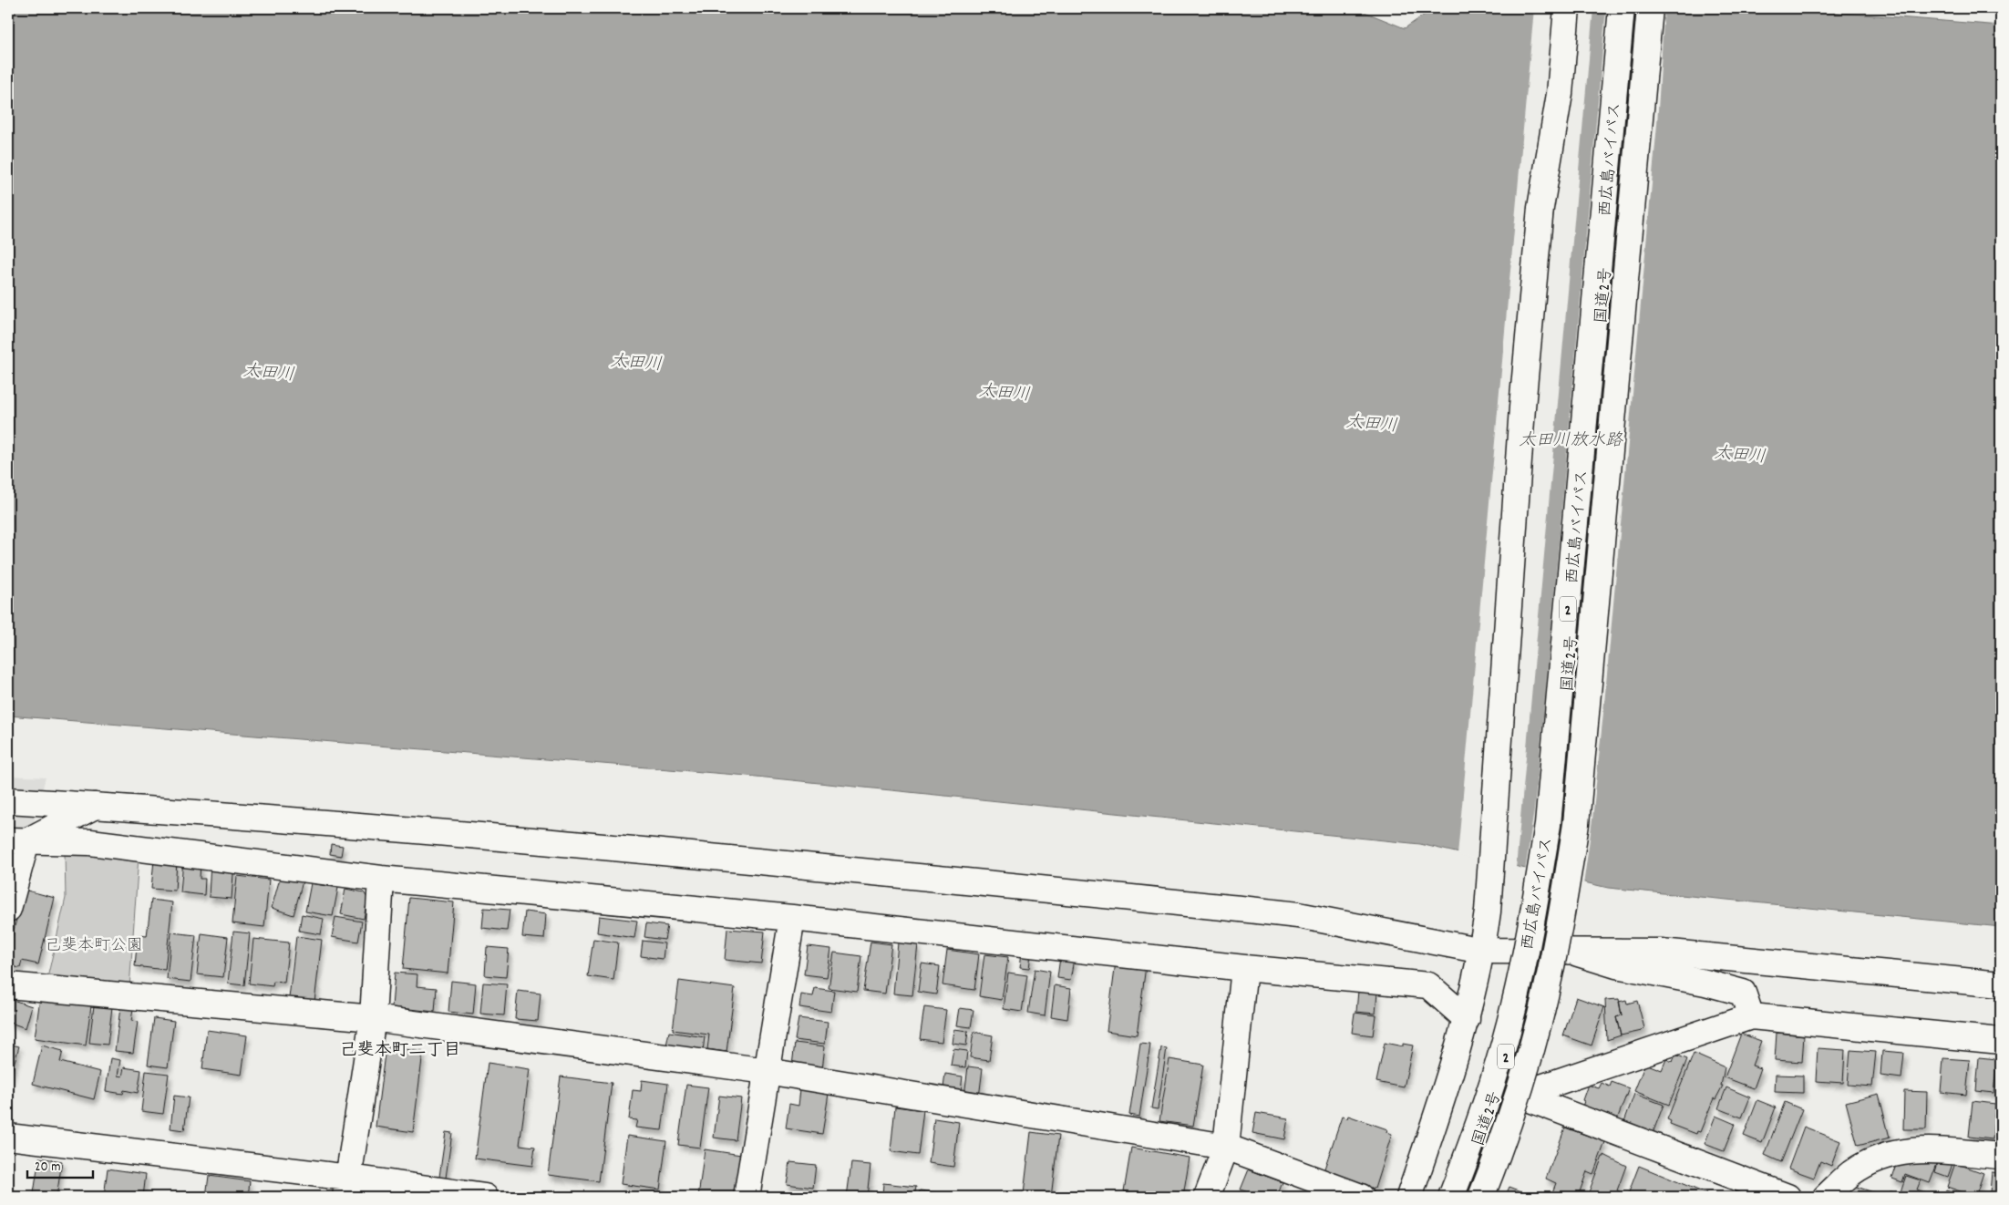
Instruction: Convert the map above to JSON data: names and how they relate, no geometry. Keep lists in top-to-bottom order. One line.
{"streets":{"main road":["西広島バイパス","国道2号","2"]},"districts":["己斐本町二丁目"],"water":["太田川","太田川放水路"],"parks":["己斐本町公園"],"scale_bar":"20 m"}
